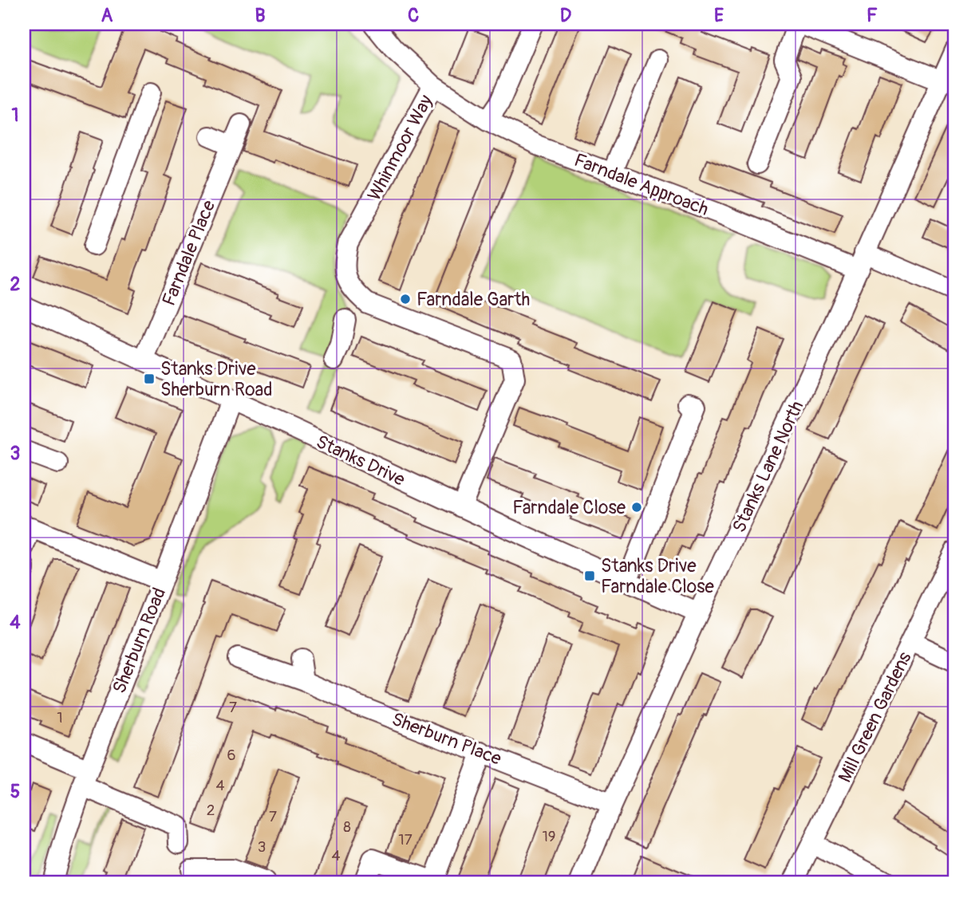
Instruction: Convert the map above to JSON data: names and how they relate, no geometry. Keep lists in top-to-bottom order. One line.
{"streets":{"street":["Whinmoor Way","Farndale Approach","Farndale Place","Stanks Drive","Stanks Lane North","Sherburn Road","Mill Green Gardens","Sherburn Place"]},"crossings":[["Whinmoor Way","Farndale Approach"],["Whinmoor Way","Stanks Drive"],["Farndale Approach","Stanks Lane North"],["Farndale Place","Stanks Drive"],["Stanks Drive","Stanks Lane North"],["Stanks Drive","Sherburn Road"],["Stanks Lane North","Sherburn Place"]],"places":{"other":["Farndale Garth","Farndale Close"],"transit":["Stanks Drive Sherburn Road","Stanks Drive Farndale Close"]},"house_numbers":["7","1","6","4","2","7","8","19","17","3","4"],"grid":{"columns":["A","B","C","D","E","F"],"rows":["1","2","3","4","5"]}}
